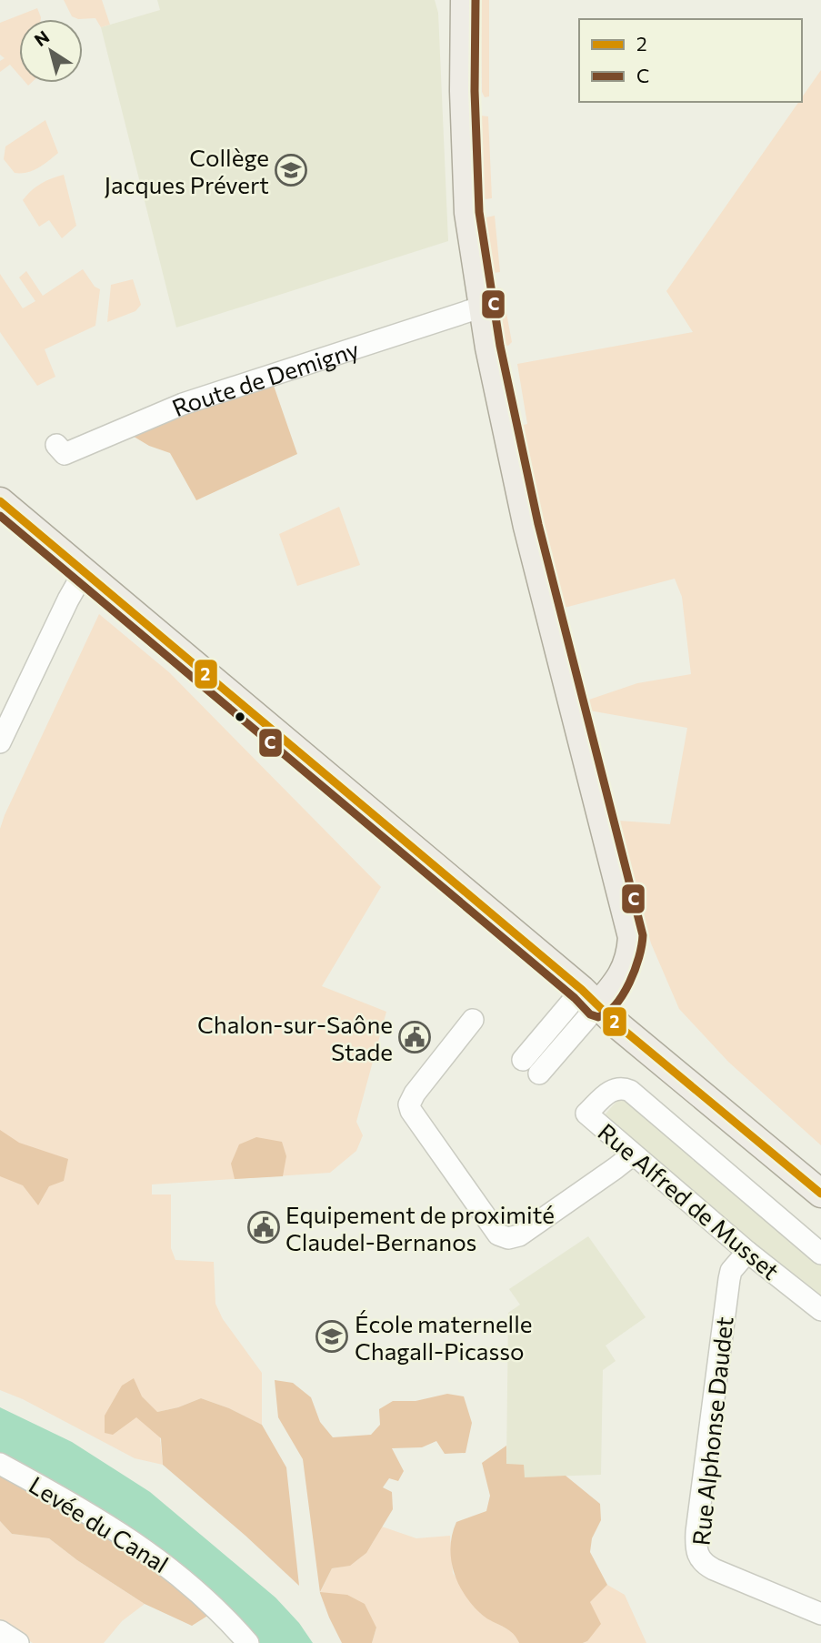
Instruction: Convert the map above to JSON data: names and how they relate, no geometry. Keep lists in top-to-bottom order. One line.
{"streets":{"street":["Route de Demigny","Rue Alfred de Musset","Rue Alphonse Daudet","Levée du Canal"]},"crossings":[["Rue Alfred de Musset","Rue Alphonse Daudet"]],"places":{"school or university":["Collège Jacques Prévert","École maternelle Chagall-Picasso"],"public building":["Chalon-sur-Saône Stade","Equipement de proximité Claudel-Bernanos"]},"lines":["transit line C","transit line 2"],"legend":["2","C"],"north":"top left"}
